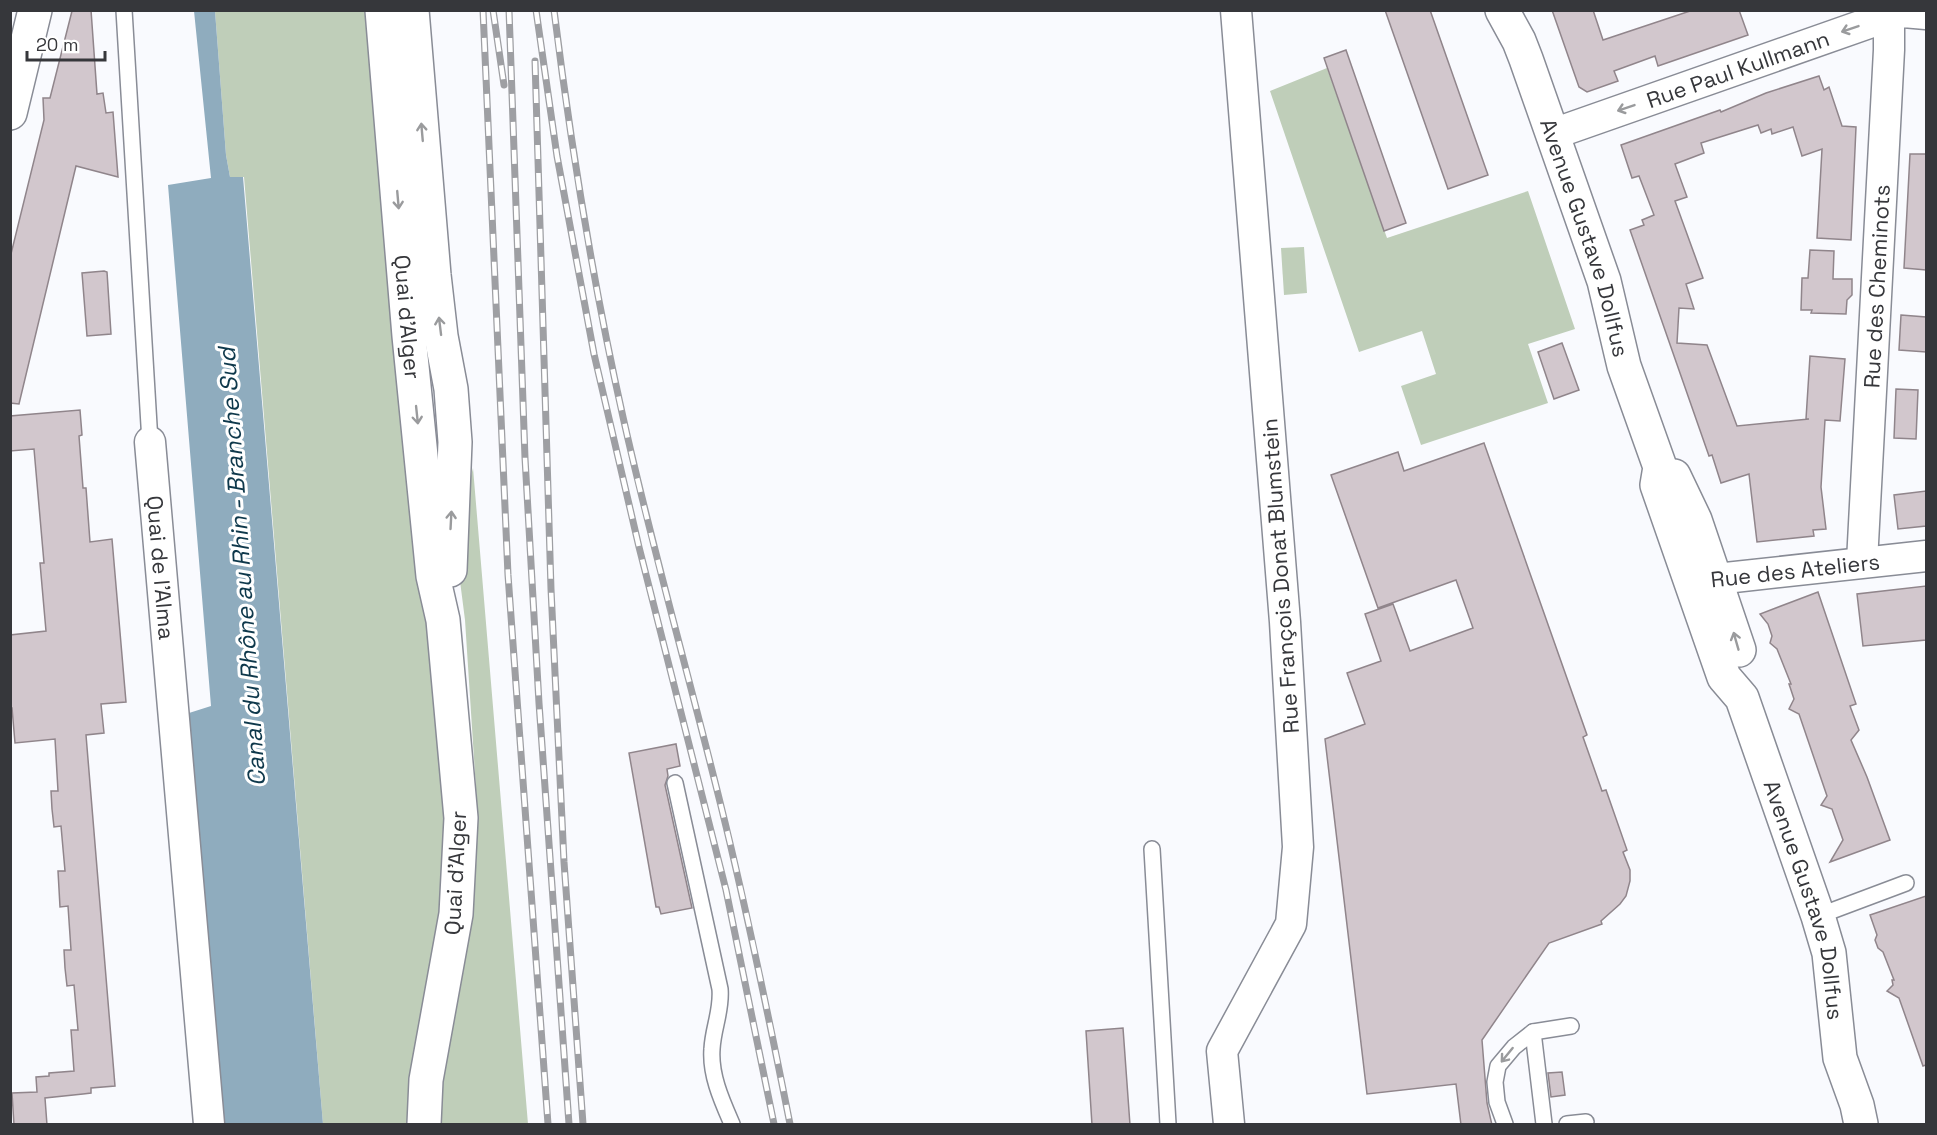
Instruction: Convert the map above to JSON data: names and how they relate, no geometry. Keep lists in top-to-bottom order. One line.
{"streets":{"main road":["Avenue Gustave Dollfus","Quai d'Alger"],"street":["Rue Paul Kullmann","Rue des Cheminots","Rue des Ateliers","Quai de l'Alma","Rue François Donat Blumstein"]},"crossings":[["Rue Paul Kullmann","Avenue Gustave Dollfus"],["Rue Paul Kullmann","Rue des Cheminots"],["Avenue Gustave Dollfus","Rue des Ateliers"],["Rue des Cheminots","Rue des Ateliers"]],"one_way":["Rue Paul Kullmann"],"water":["Canal du Rhône au Rhin - Branche Sud"],"scale_bar":"20 m"}
